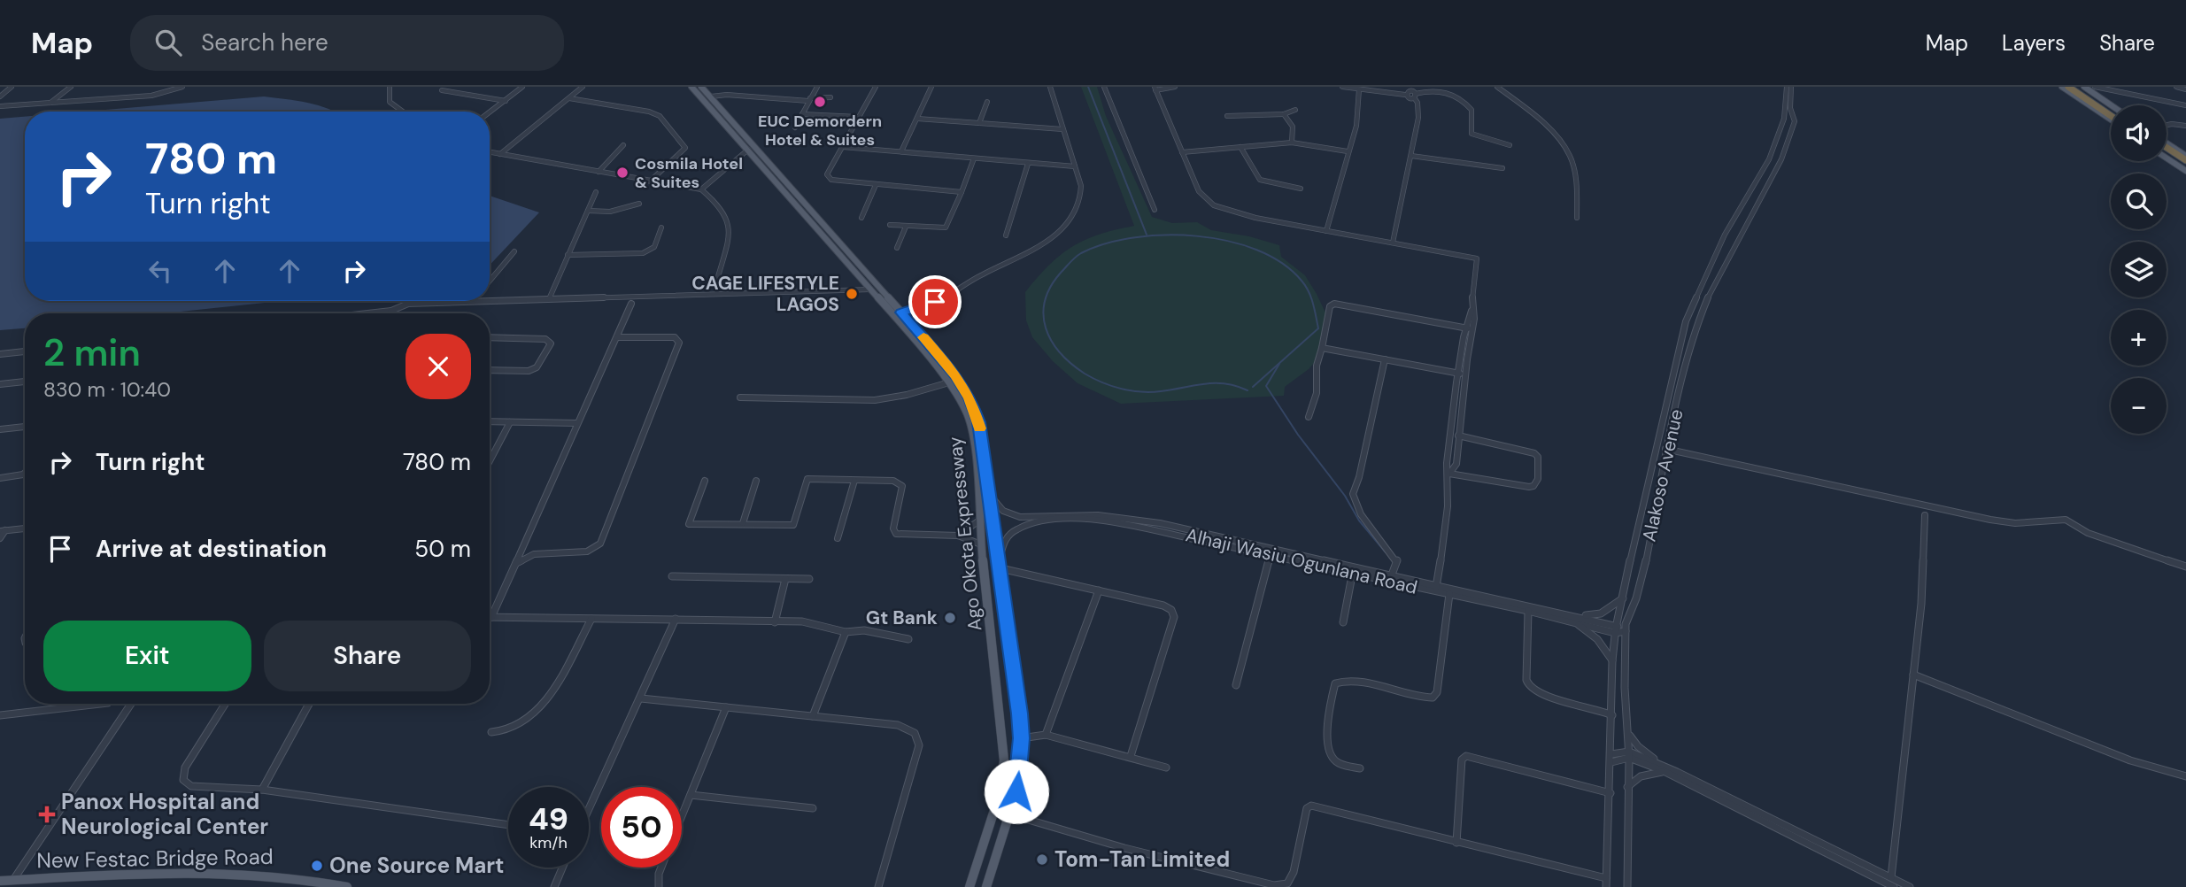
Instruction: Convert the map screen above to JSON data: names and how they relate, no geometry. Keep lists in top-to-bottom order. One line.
{"streets":{"main road":["Ago Okota Expressway","New Festac Bridge Road"],"street":["Alakoso Avenue","Alhaji Wasiu Ogunlana Road"]},"crossings":[["Alakoso Avenue","Alhaji Wasiu Ogunlana Road"],["Ago Okota Expressway","Alhaji Wasiu Ogunlana Road"]],"places":{"other":["EUC Demordern Hotel & Suites","Cosmila Hotel & Suites","CAGE LIFESTYLE LAGOS","Gt Bank","Tom-Tan Limited","One Source Mart"],"health":["Panox Hospital and Neurological Center"]},"page":{"header":"Map","search":"Search here","nav":["Map","Layers","Share"],"map_buttons":["+","−"],"turn":["780 m","Turn right"],"heading":["2 min","830 m · 10:40"],"list":[{"name":"Turn right","value":"780 m"},{"name":"Arrive at destination","value":"50 m"}],"buttons":["Exit","Share"],"speed":"49 km/h","limit":"50"}}
